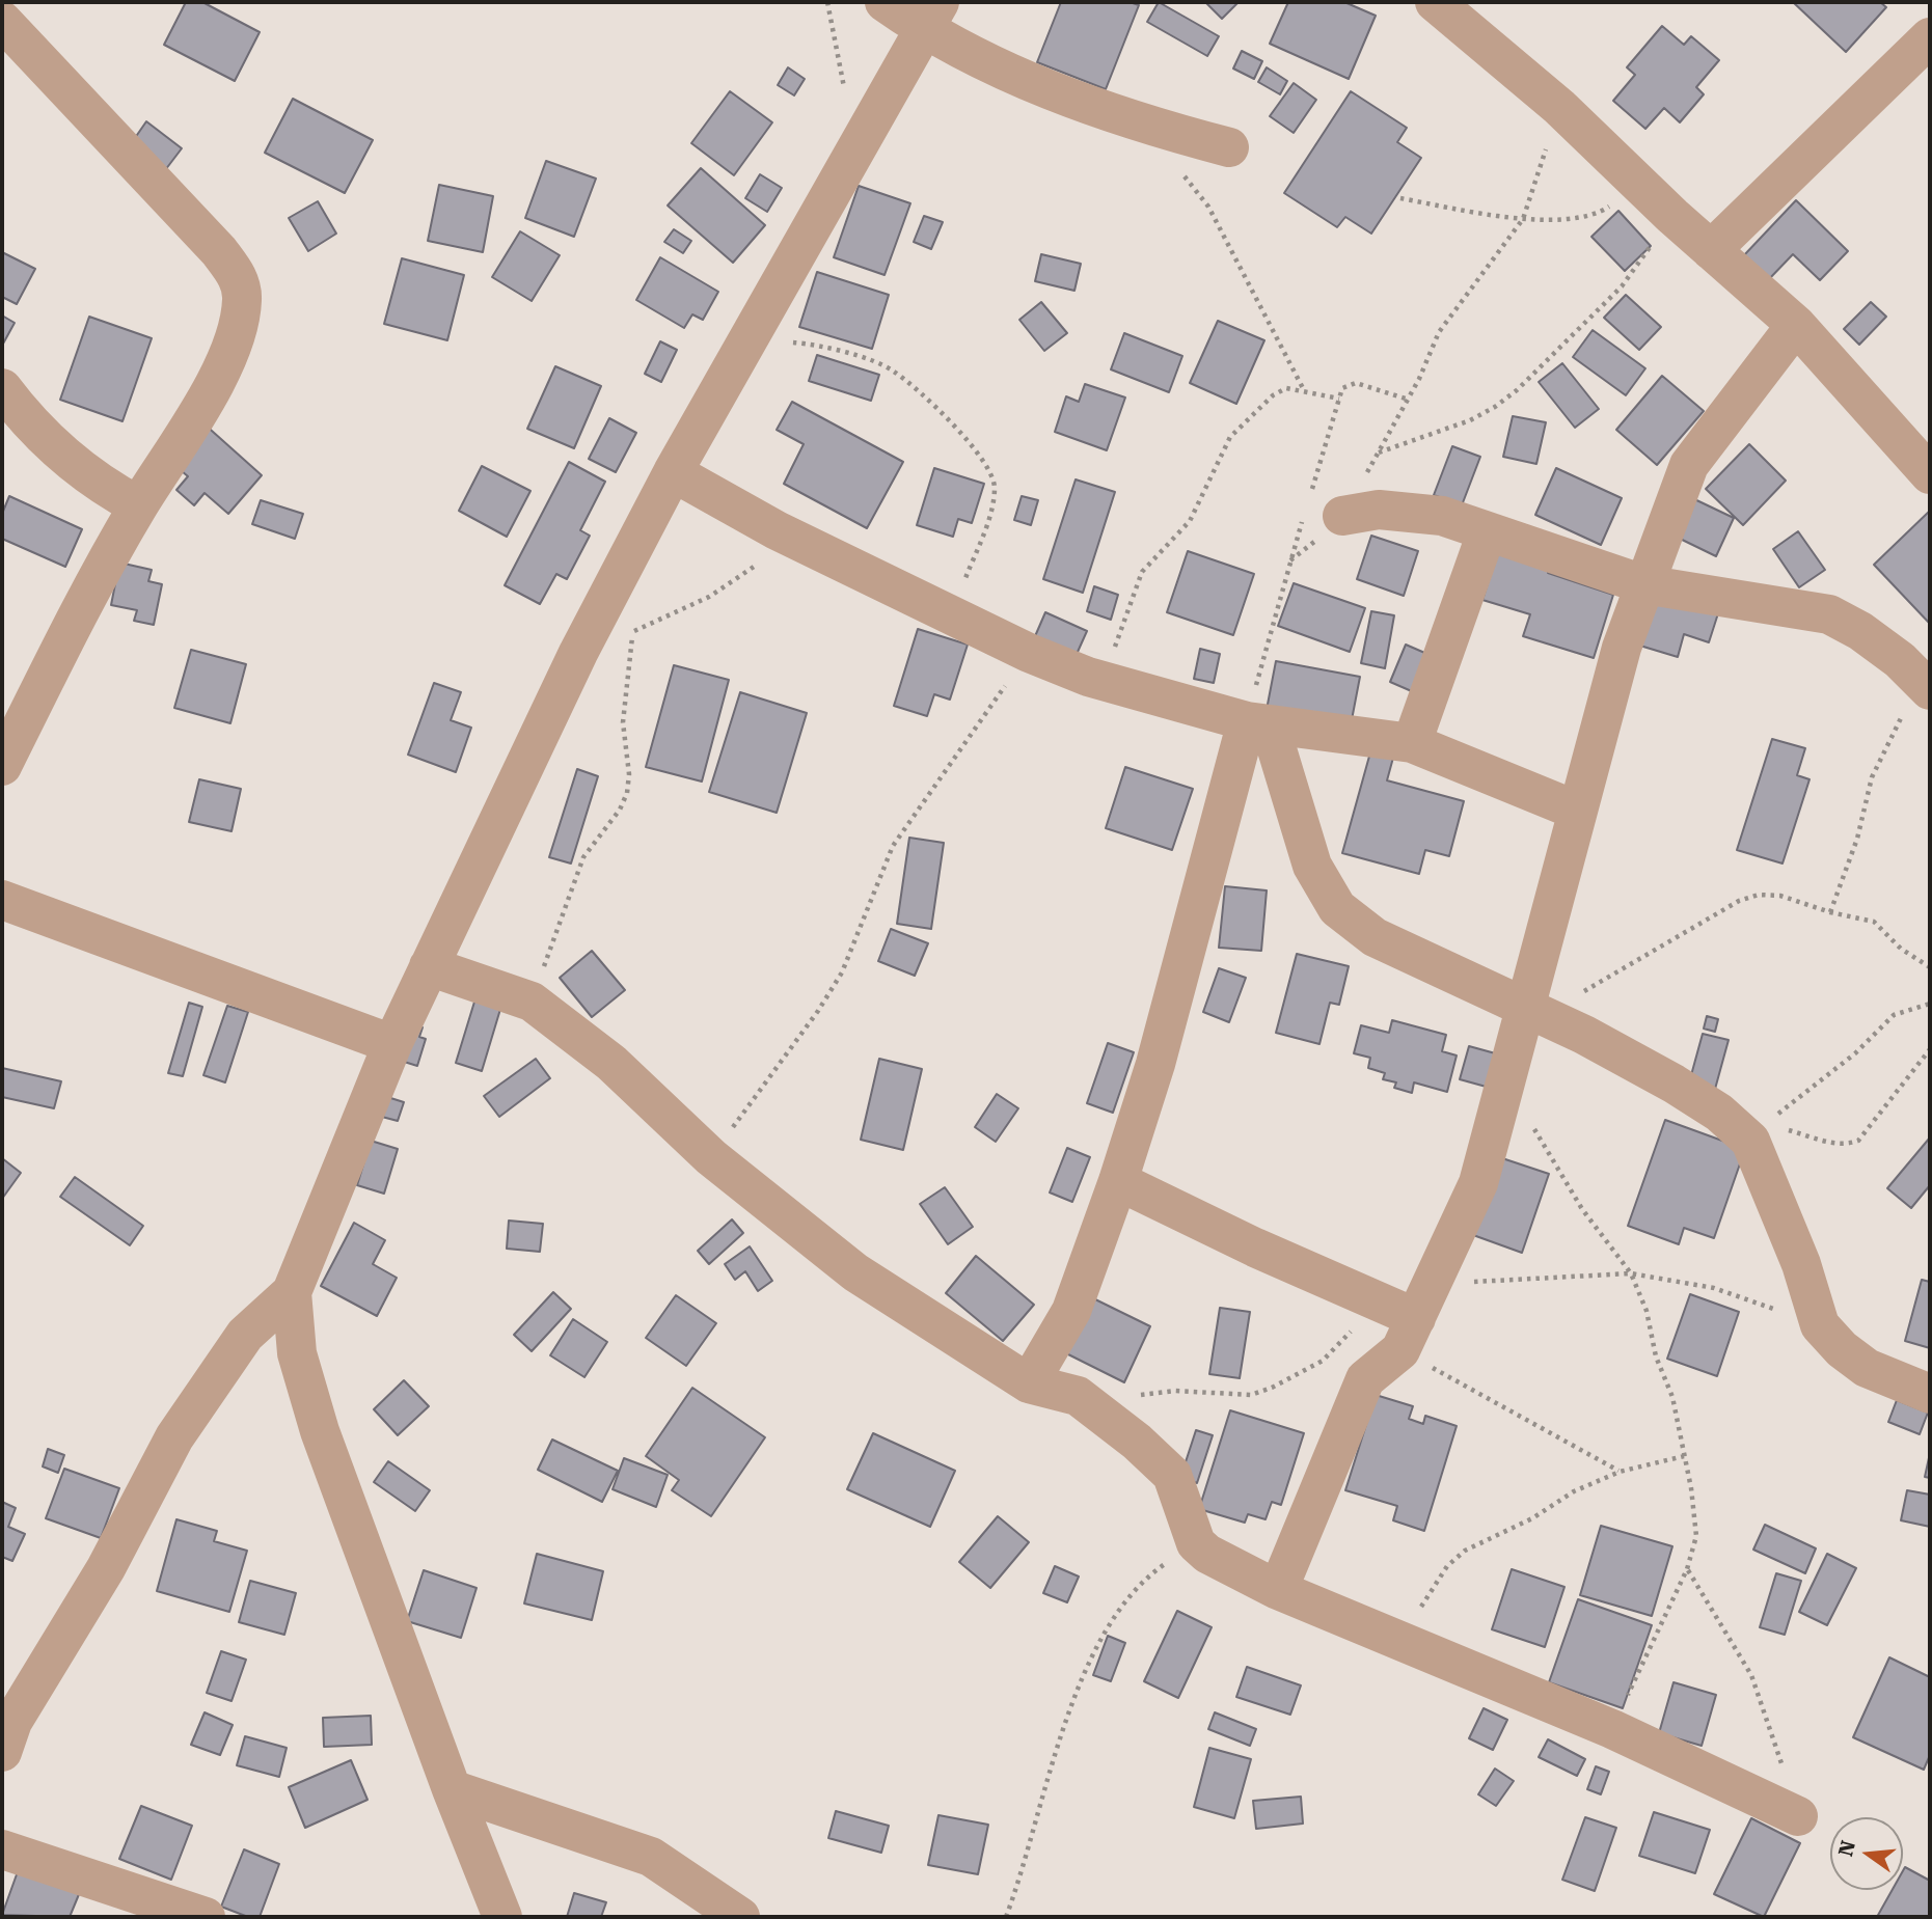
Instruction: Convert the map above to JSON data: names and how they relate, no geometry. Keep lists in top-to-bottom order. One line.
{"north":"left"}
